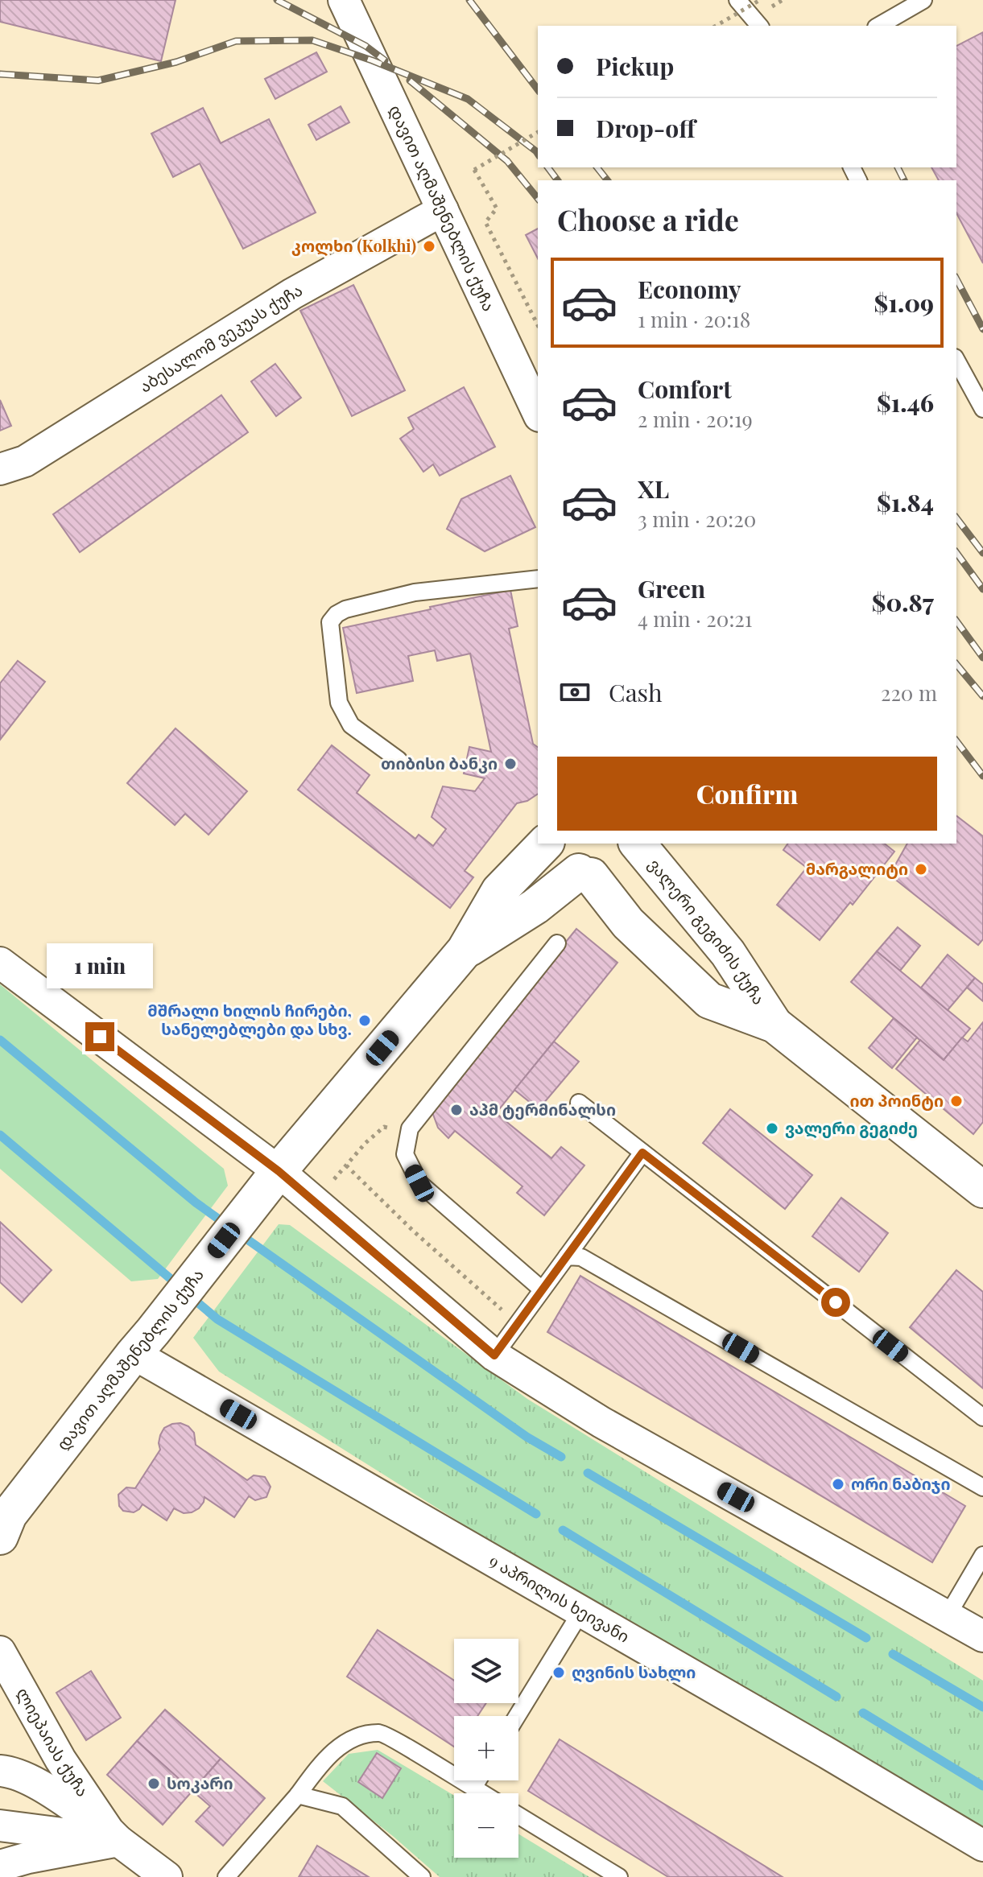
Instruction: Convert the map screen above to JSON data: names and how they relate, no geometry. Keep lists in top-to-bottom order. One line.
{"streets":{"street":["დავით აღმაშენებლის ქუჩა","აბესალომ ვეკუას ქუჩა","ვალერი გეგიძის ქუჩა","9 აპრილის ხეივანი","ლიეპაიას ქუჩა"]},"crossings":[["დავით აღმაშენებლის ქუჩა","აბესალომ ვეკუას ქუჩა"],["დავით აღმაშენებლის ქუჩა","ვალერი გეგიძის ქუჩა"],["დავით აღმაშენებლის ქუჩა","9 აპრილის ხეივანი"]],"places":["კოლხი (Kolkhi)","თიბისი ბანკი","მარგალიტი","მშრალი ხილის ჩირები, სანელებლები და სხვ.","ით პოინტი","აპმ ტერმინალსი","ვალერი გეგიძე","ორი ნაბიჯი","ღვინის სახლი","სოკარი"],"page":{"banner":["Pickup","Drop-off"],"heading":"Choose a ride","list":[{"name":"Economy","note":"1 min · 20:18","value":"$1.09"},{"name":"Comfort","note":"2 min · 20:19","value":"$1.46"},{"name":"XL","note":"3 min · 20:20","value":"$1.84"},{"name":"Green","note":"4 min · 20:21","value":"$0.87"}],"pay":["Cash","220 m"],"buttons":"Confirm","bubble":"1 min","map_buttons":["+","−"]}}
